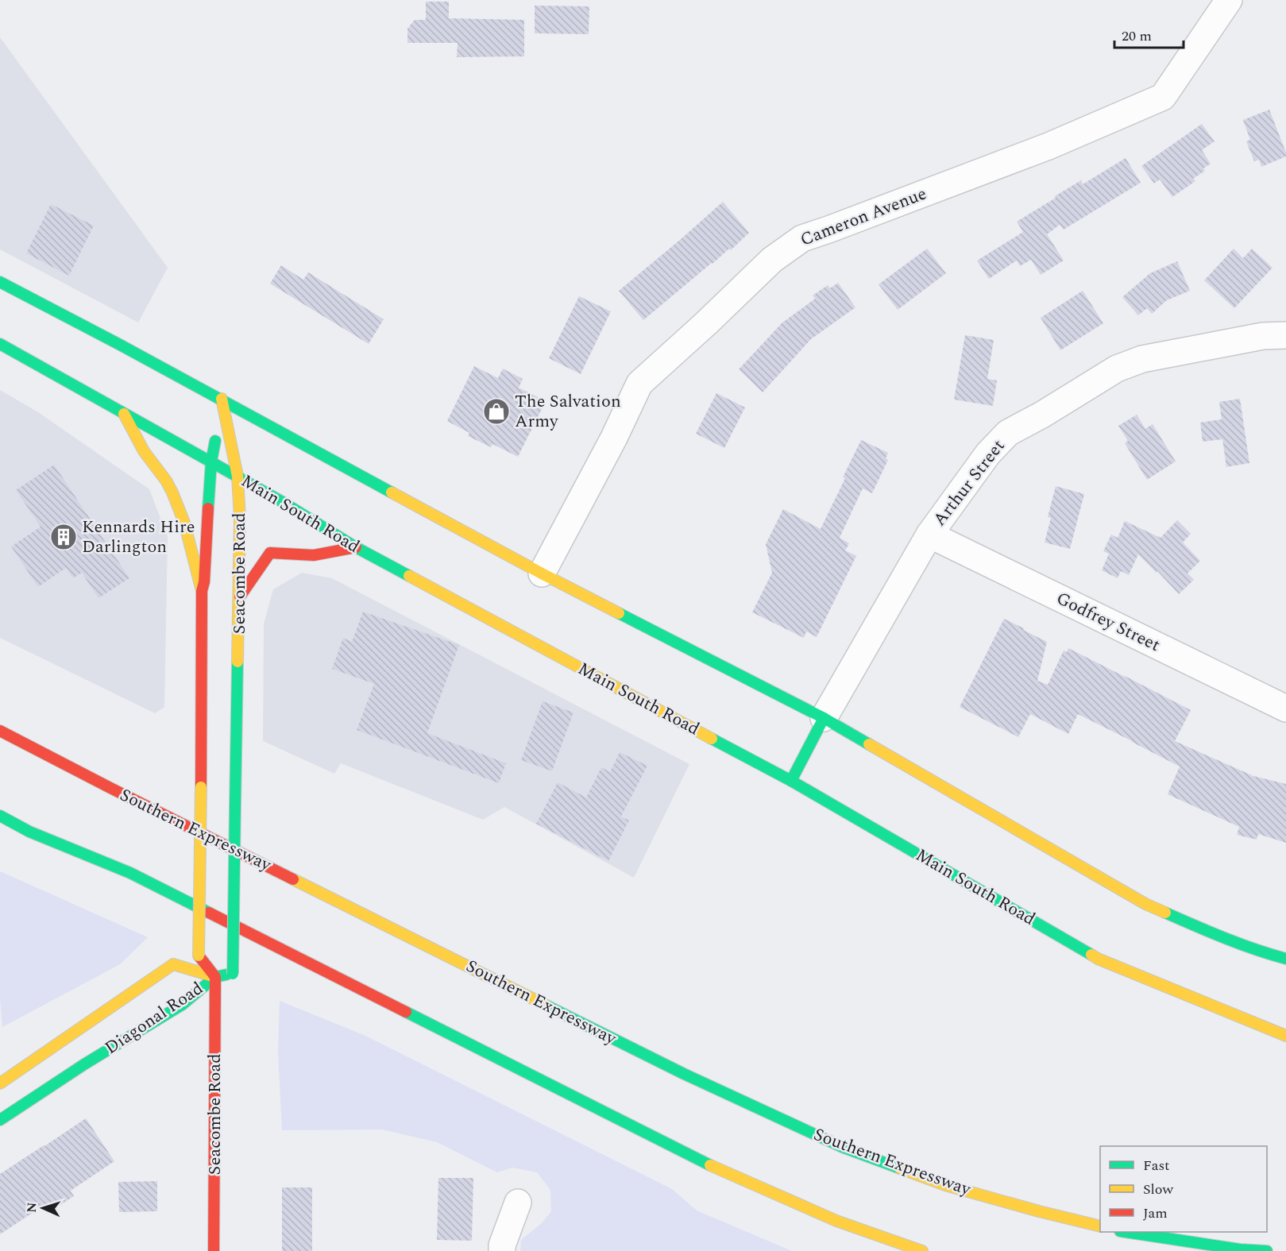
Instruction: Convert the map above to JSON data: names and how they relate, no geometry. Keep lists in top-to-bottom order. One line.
{"streets":{"main road":["Main South Road","Seacombe Road","Southern Expressway","Diagonal Road"],"street":["Cameron Avenue","Arthur Street","Godfrey Street"]},"crossings":[["Arthur Street","Godfrey Street"],["Main South Road","Seacombe Road"],["Seacombe Road","Diagonal Road"]],"places":{"shop":["The Salvation Army"],"building":["Kennards Hire Darlington"]},"legend":["Fast","Slow","Jam"],"scale_bar":"20 m","north":"left"}
